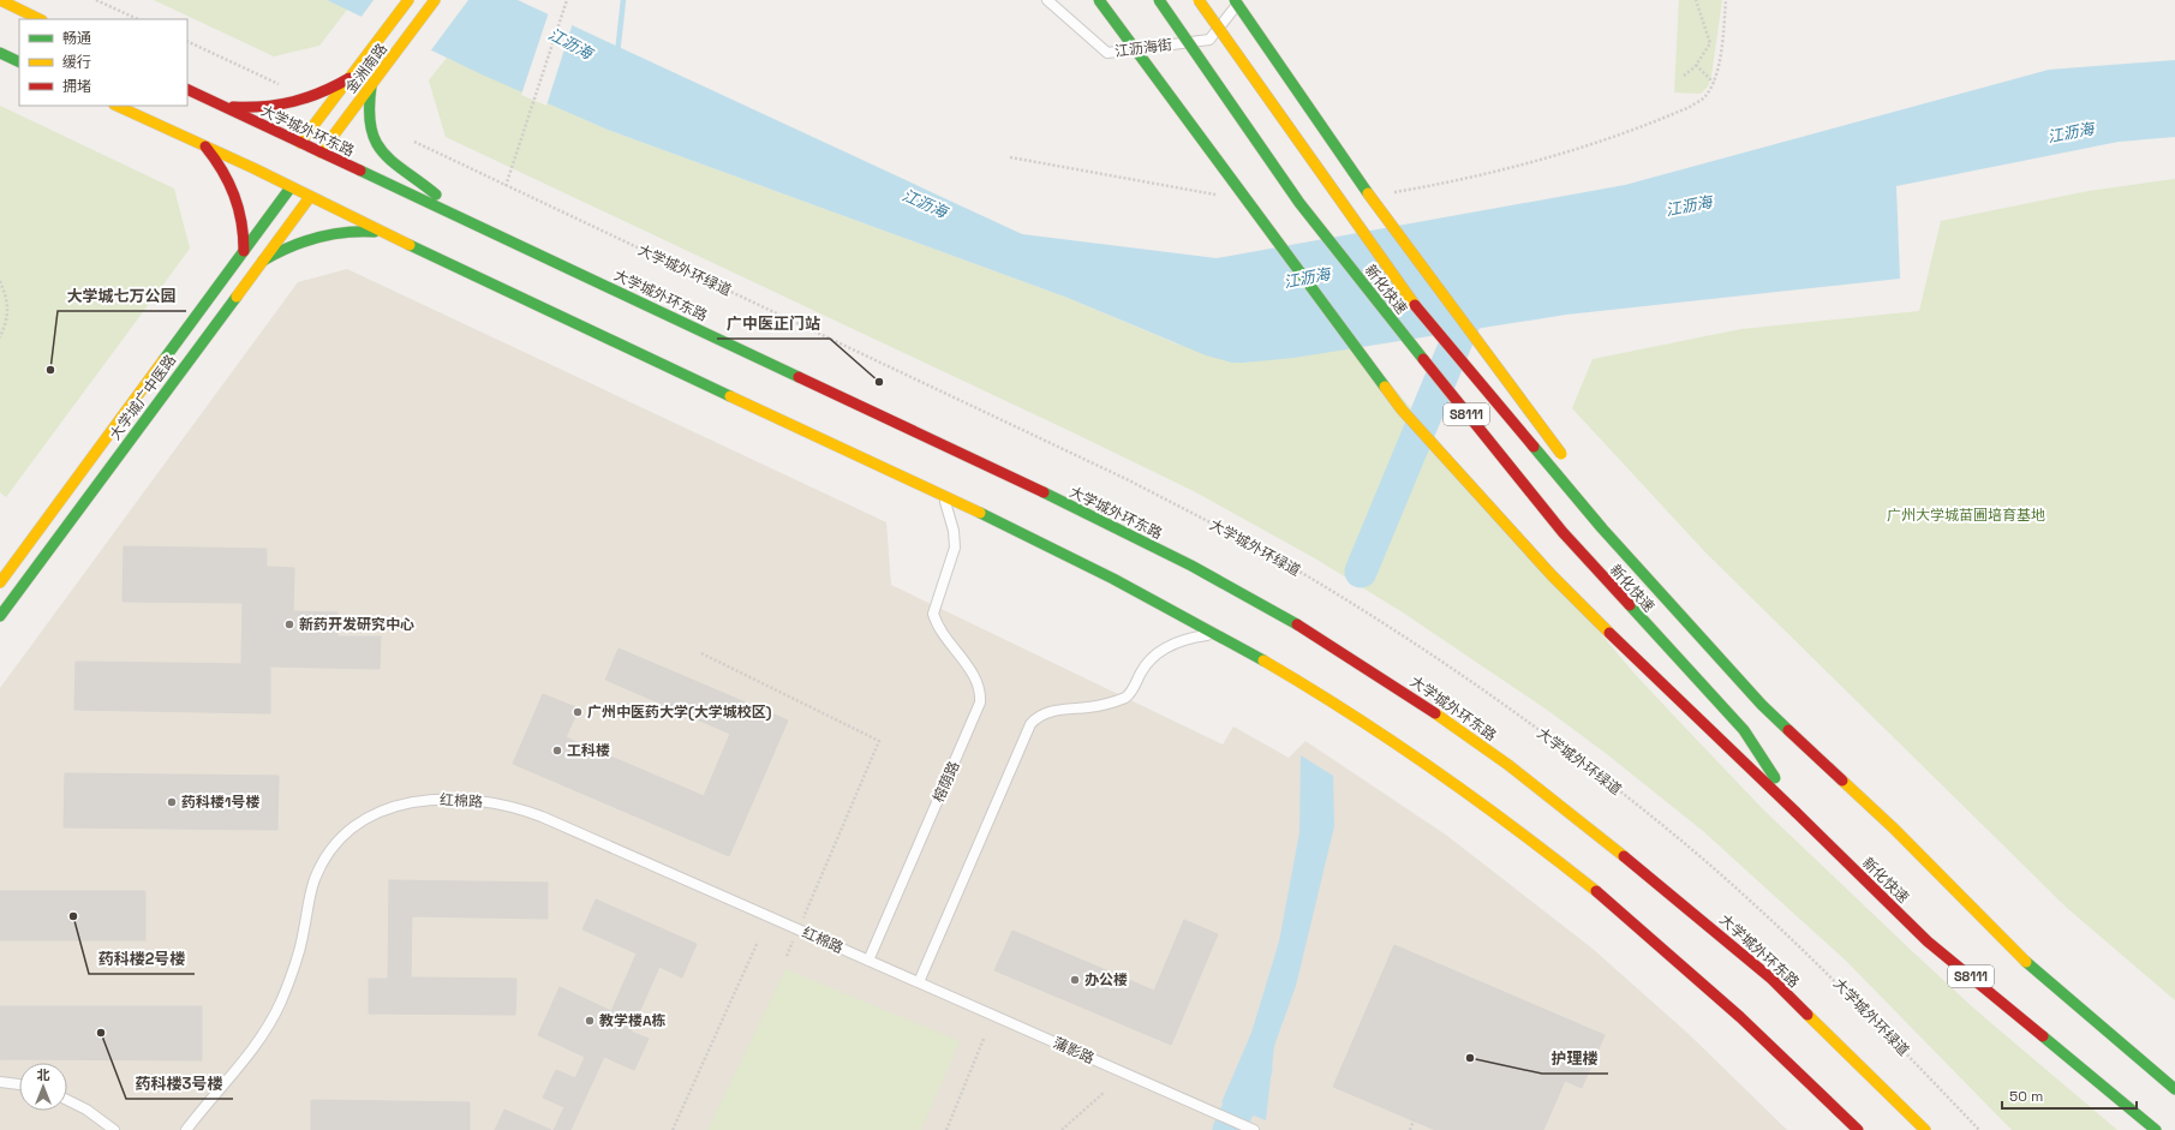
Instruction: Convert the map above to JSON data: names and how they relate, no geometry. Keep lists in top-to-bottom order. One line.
{"streets":{"main road":["金洲南路","大学城外环东路","新化快速","大学城广中医路","S8111"],"lane":["江沥海街","榕荫路","红棉路","蒲影路"],"path":["大学城外环绿道"]},"crossings":[["金洲南路","大学城外环东路"],["榕荫路","红棉路"],["红棉路","蒲影路"]],"water":["江沥海"],"parks":["广州大学城苗圃培育基地"],"places":["大学城七万公园","广中医正门站","新药开发研究中心","广州中医药大学(大学城校区)","工科楼","药科楼1号楼","药科楼2号楼","办公楼","教学楼A栋","药科楼3号楼","护理楼"],"legend":["畅通","缓行","拥堵"],"scale_bar":"50 m","north":"top"}
